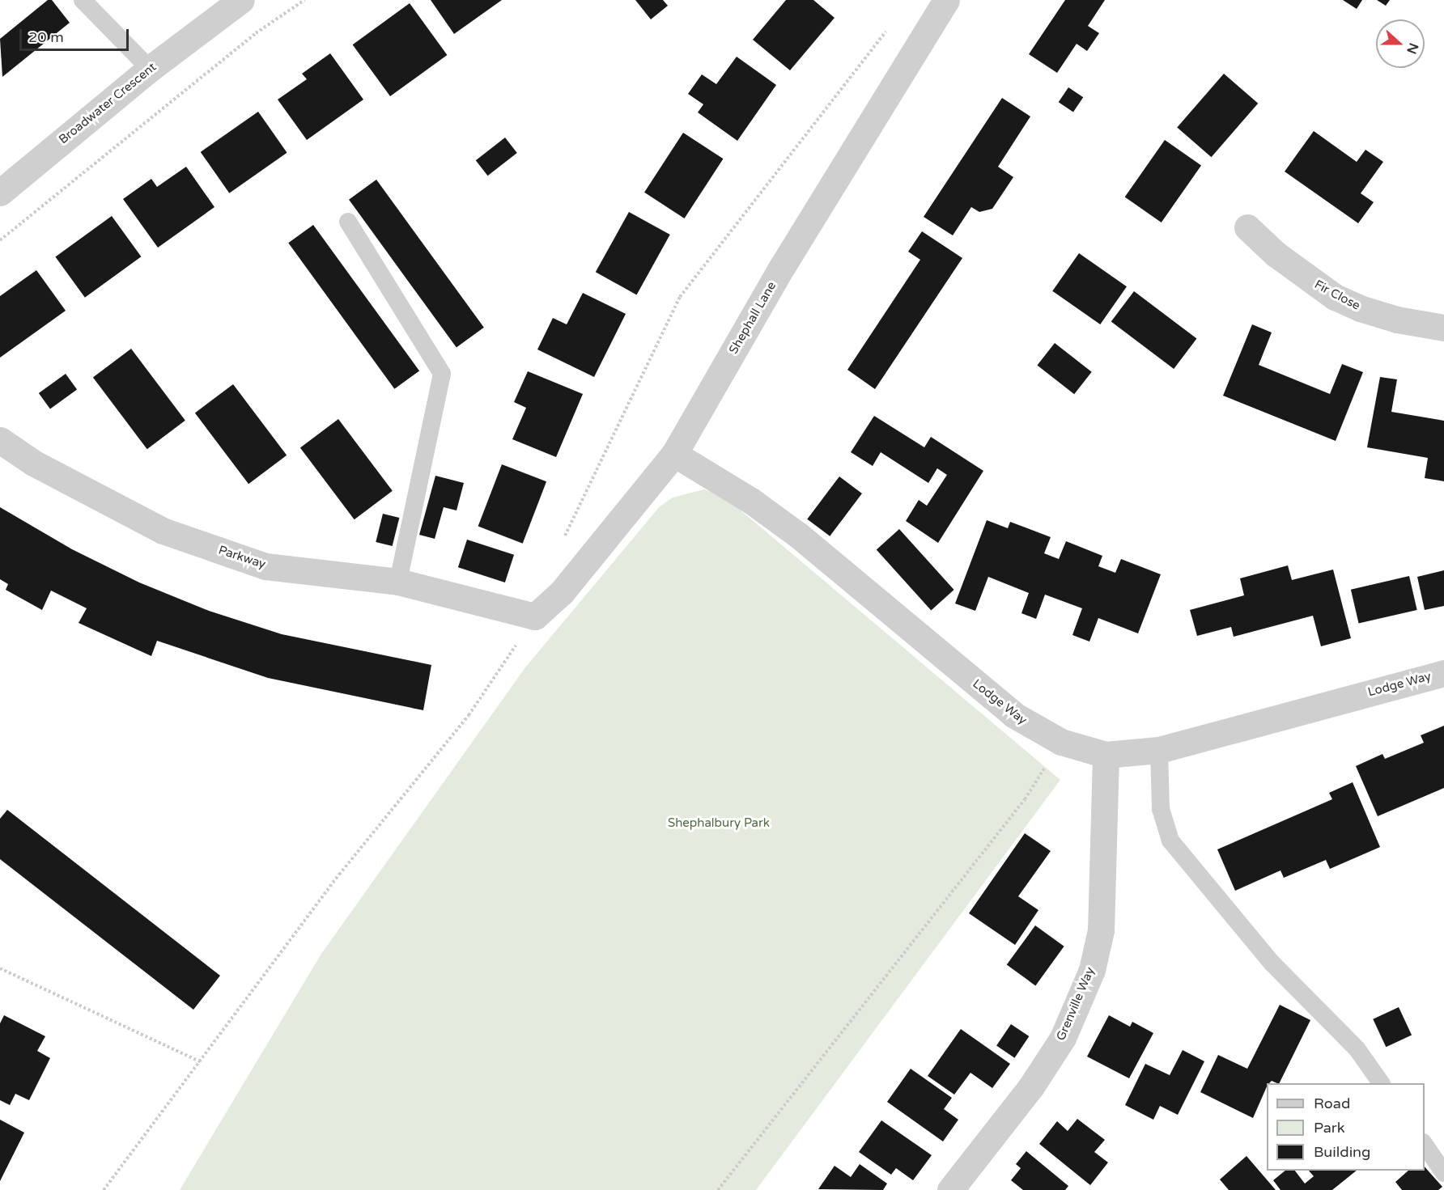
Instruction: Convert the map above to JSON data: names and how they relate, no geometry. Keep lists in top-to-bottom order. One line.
{"streets":{"street":["Broadwater Crescent","Fir Close","Shephall Lane","Parkway","Lodge Way","Grenville Way"]},"crossings":[["Shephall Lane","Parkway"],["Shephall Lane","Lodge Way"],["Lodge Way","Grenville Way"]],"parks":["Shephalbury Park"],"legend":["Road","Park","Building"],"scale_bar":"20 m","north":"right"}
